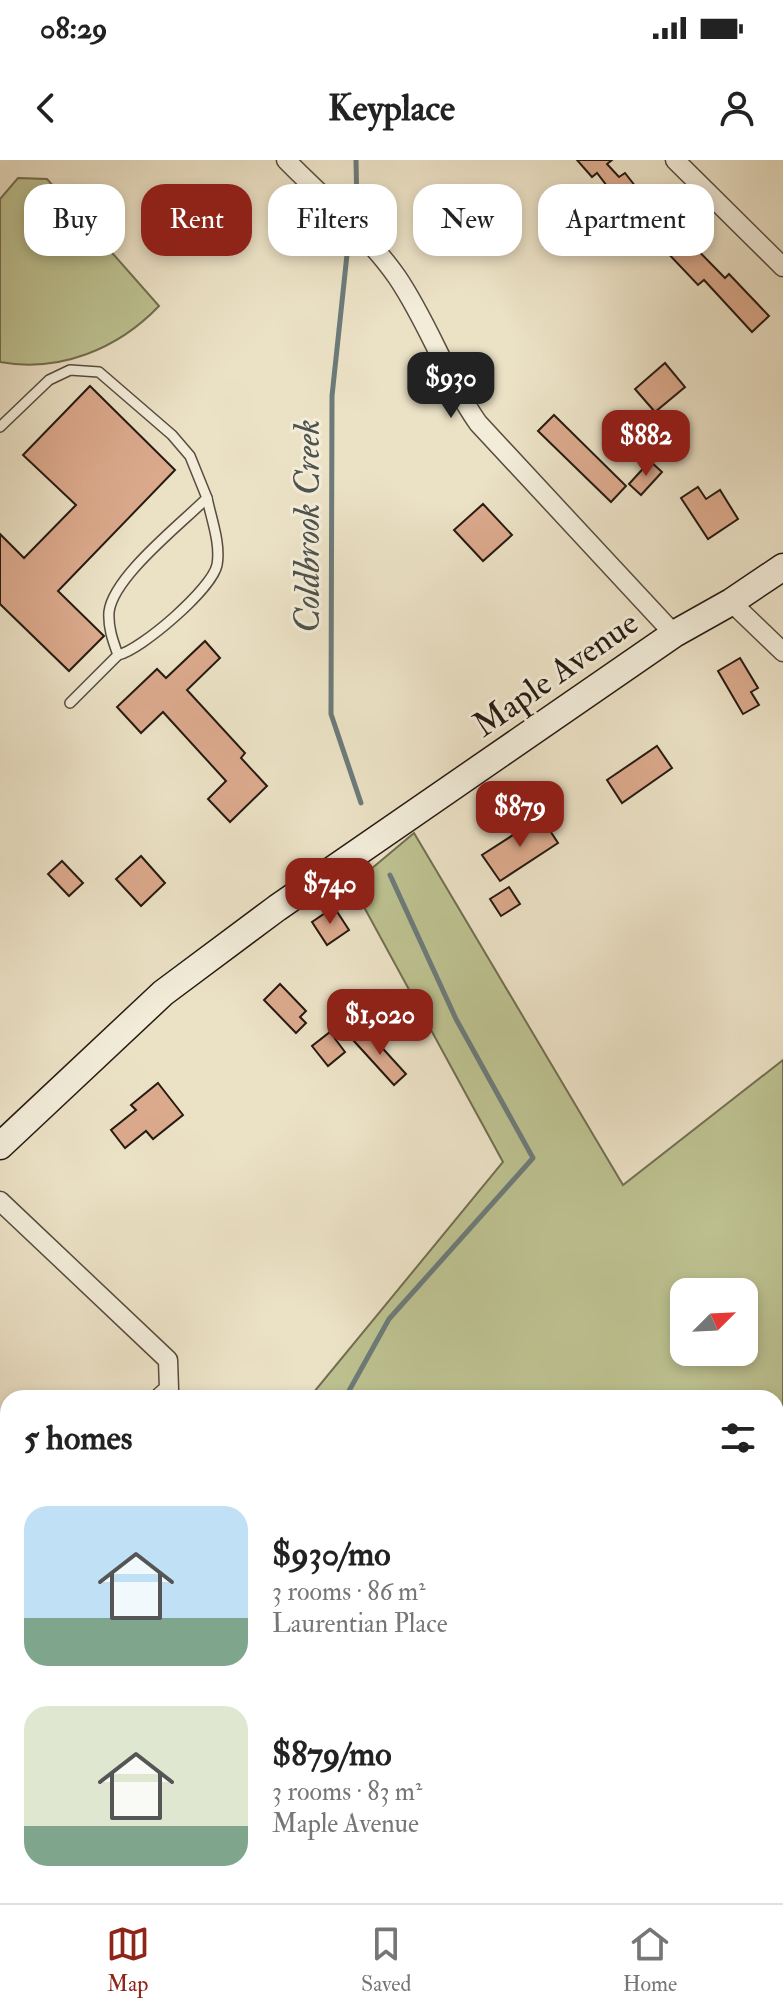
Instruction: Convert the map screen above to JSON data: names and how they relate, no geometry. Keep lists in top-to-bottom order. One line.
{"streets":{"main road":["Maple Avenue"]},"water":["Coldbrook Creek"],"north":"top right","page":{"status":"08:29","header":"Keyplace","chip":["Buy","Rent","Filters","New","Apartment"],"price":["$930","$882","$879","$740","$1,020"],"heading":"5 homes","list":[{"name":"$930/mo","note":"3 rooms · 86 m² · Laurentian Place"},{"name":"$879/mo","note":"3 rooms · 83 m² · Maple Avenue"}],"tabs":["Map","Saved","Home"]}}
